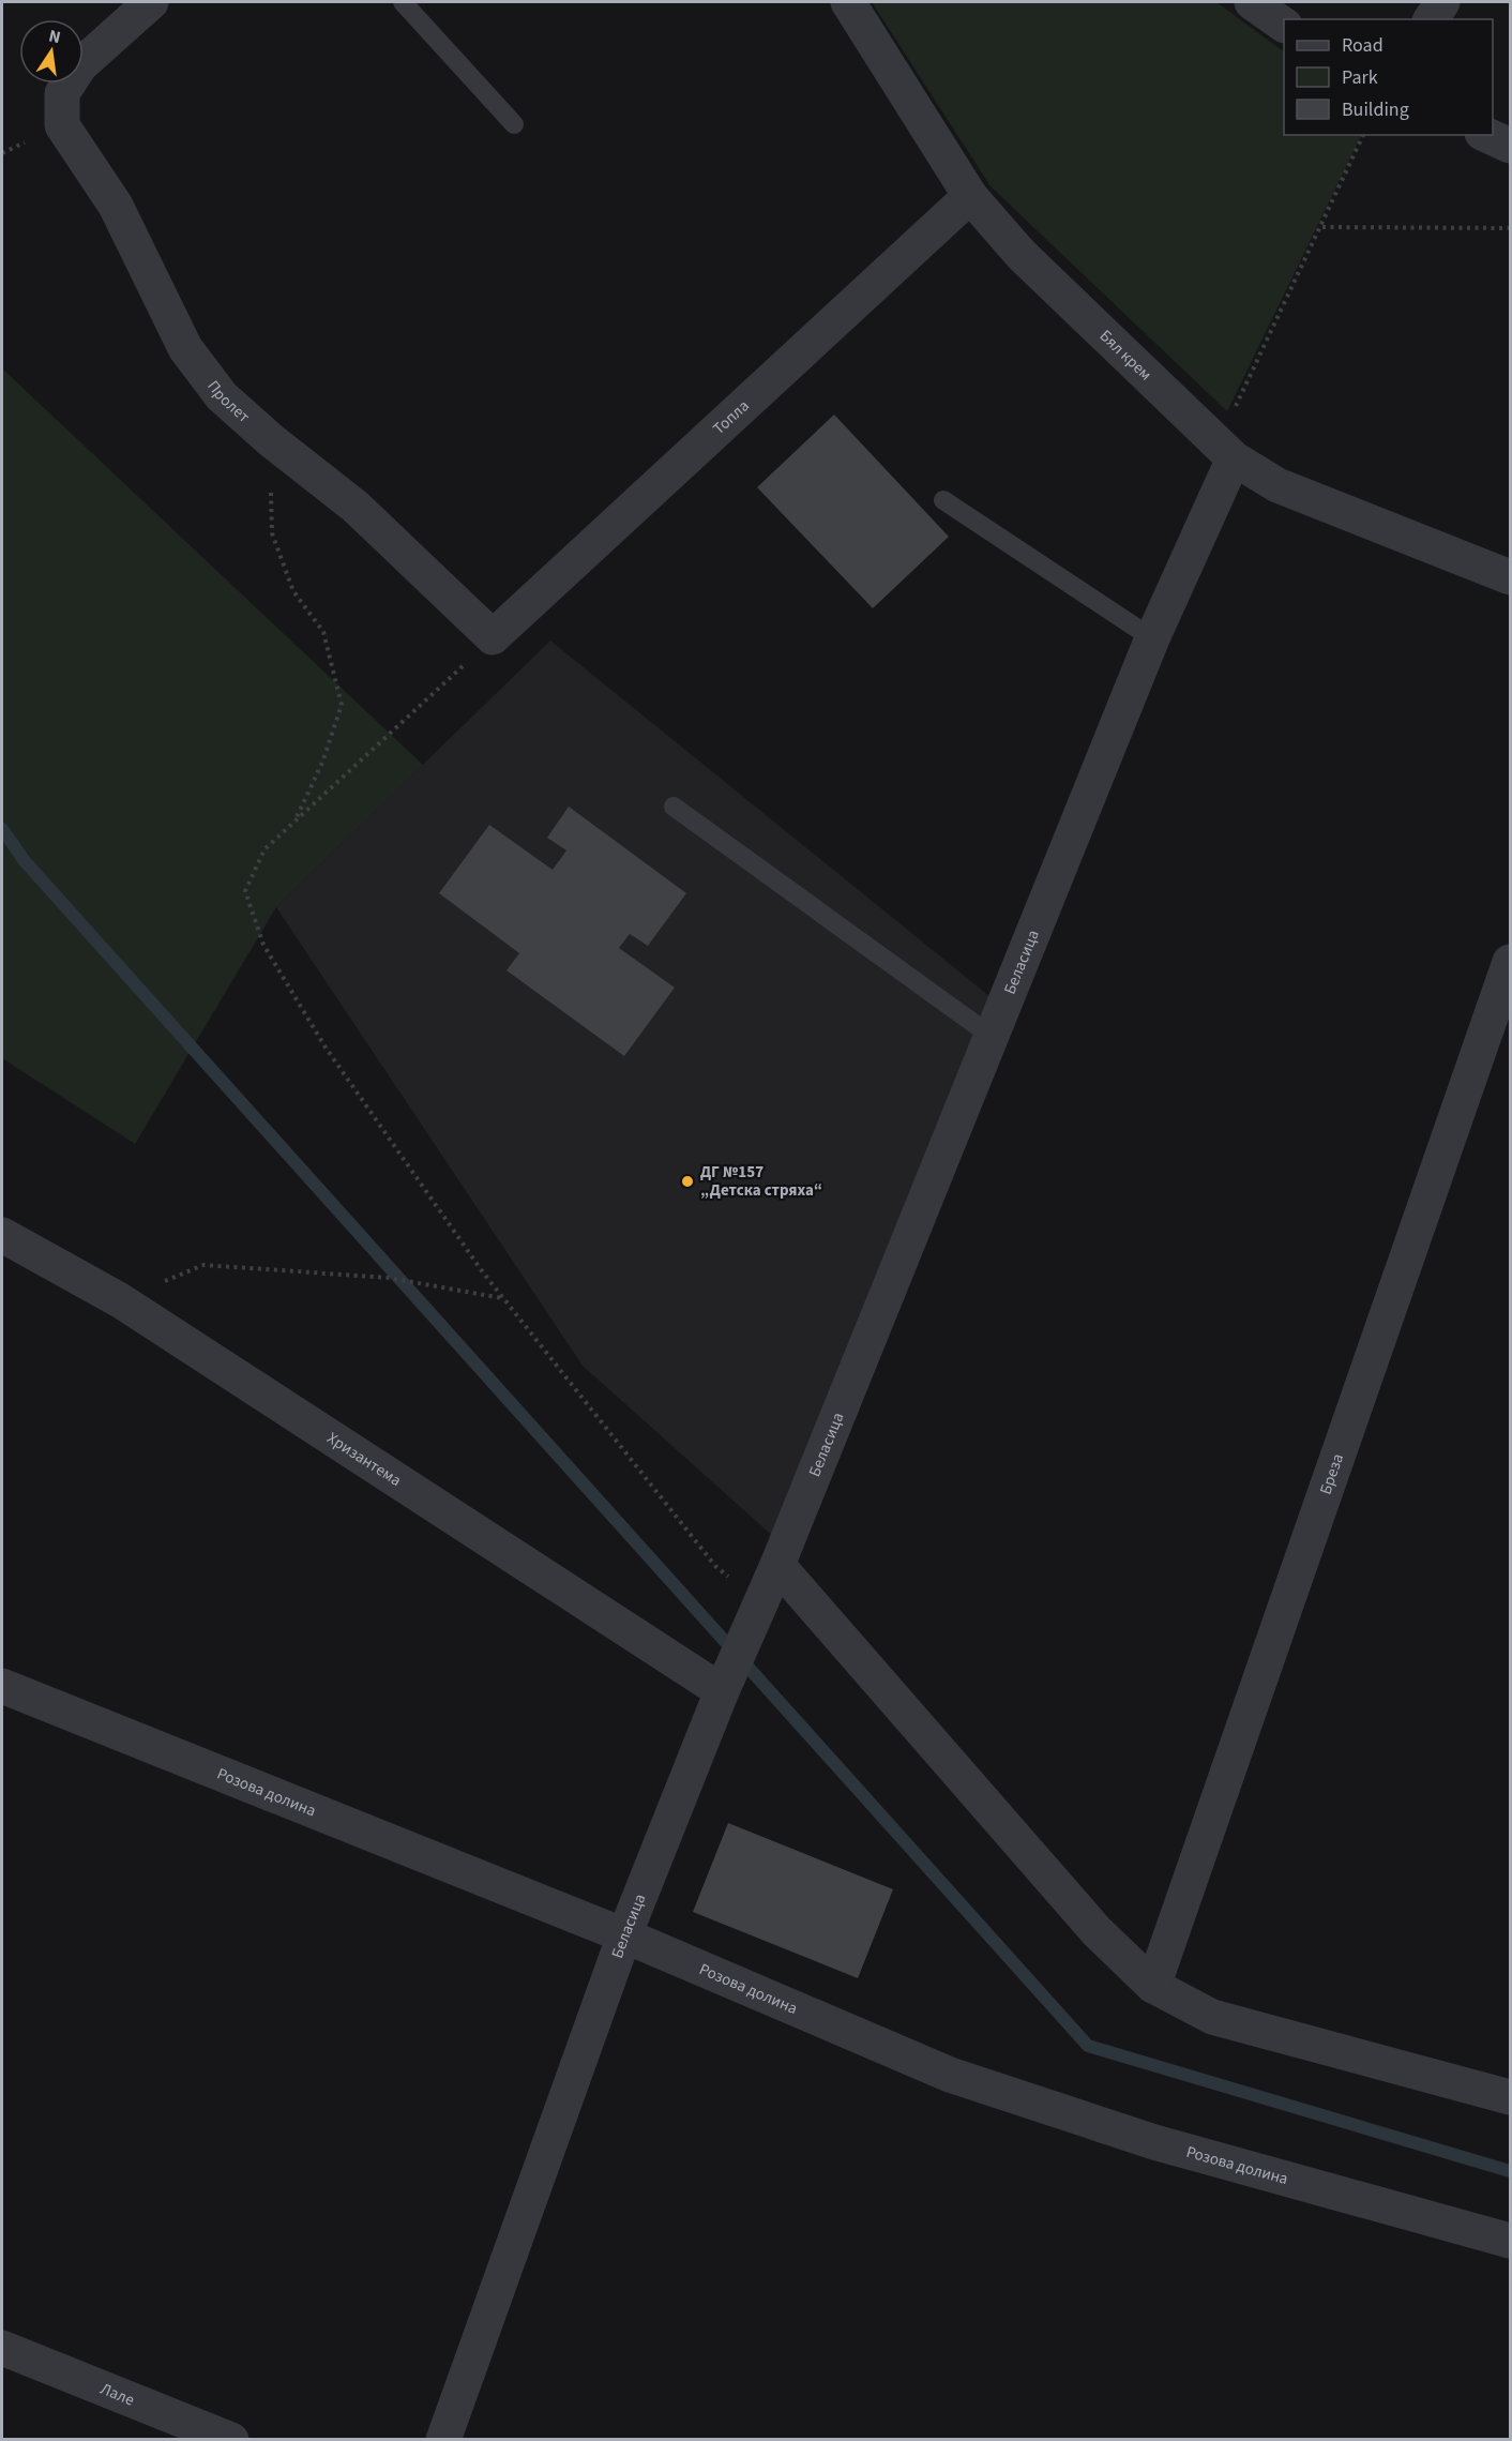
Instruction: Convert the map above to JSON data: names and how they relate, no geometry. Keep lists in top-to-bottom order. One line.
{"streets":{"street":["Бял крем","Пролет","Топла","Беласица","Хризантема","Бреза","Розова долина","Лале"]},"crossings":[["Бял крем","Топла"],["Бял крем","Беласица"],["Пролет","Топла"],["Беласица","Хризантема"],["Беласица","Розова долина"]],"places":["ДГ №157 „Детска стряха“"],"legend":["Road","Park","Building"],"north":"top"}
